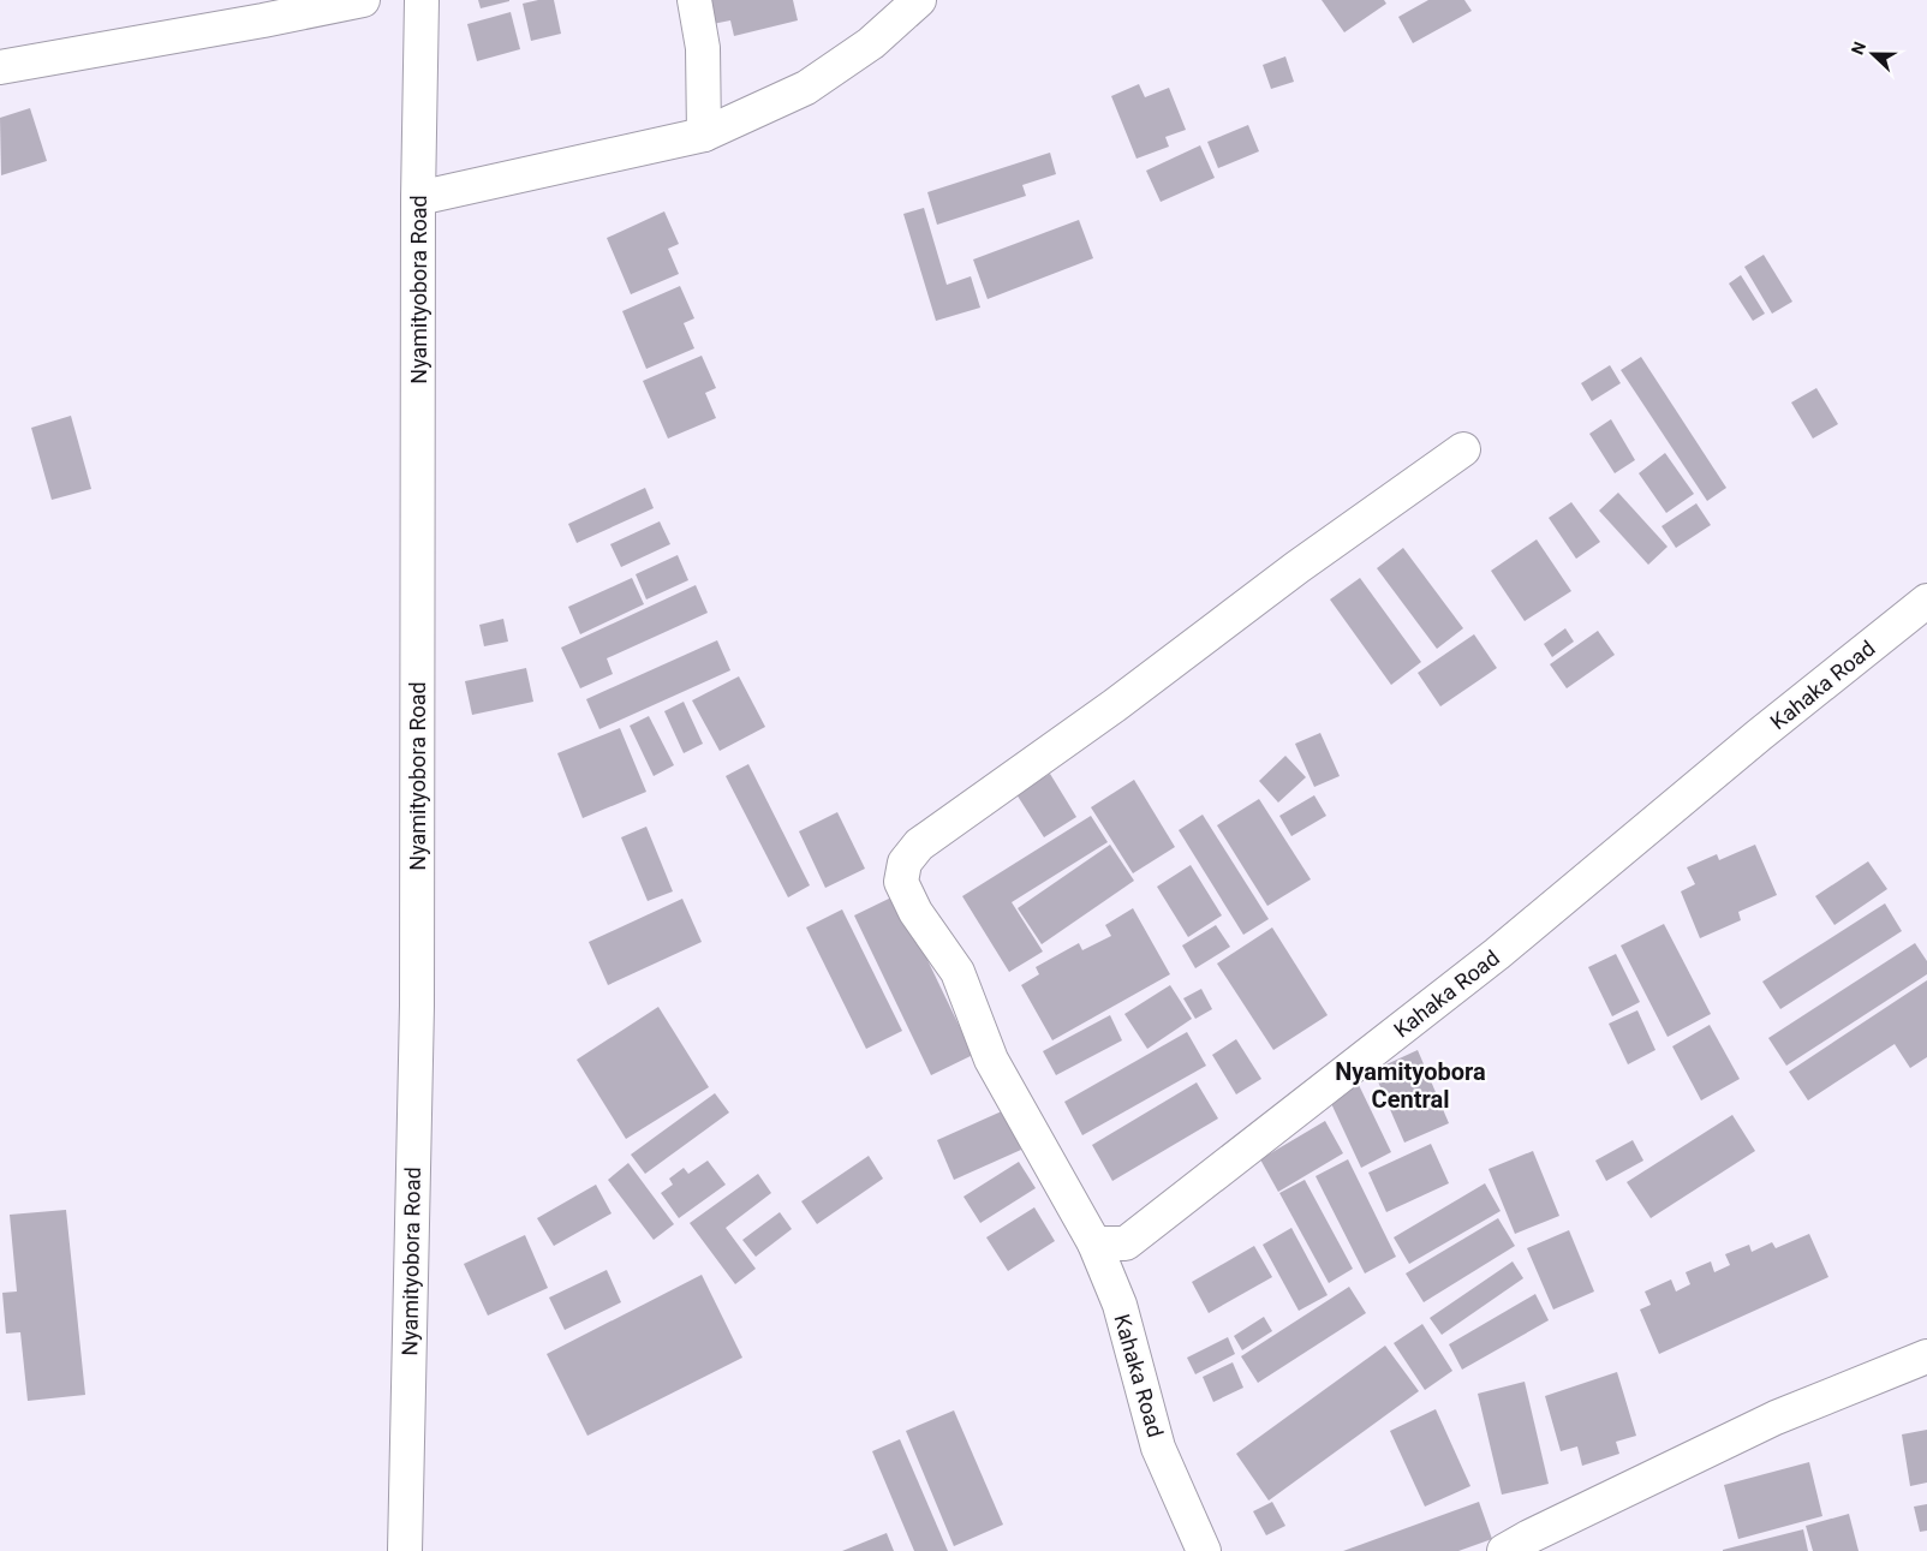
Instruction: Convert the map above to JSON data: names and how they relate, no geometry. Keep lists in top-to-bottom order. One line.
{"streets":{"street":["Nyamityobora Road","Kahaka Road"]},"districts":["Nyamityobora Central"],"north":"left"}
